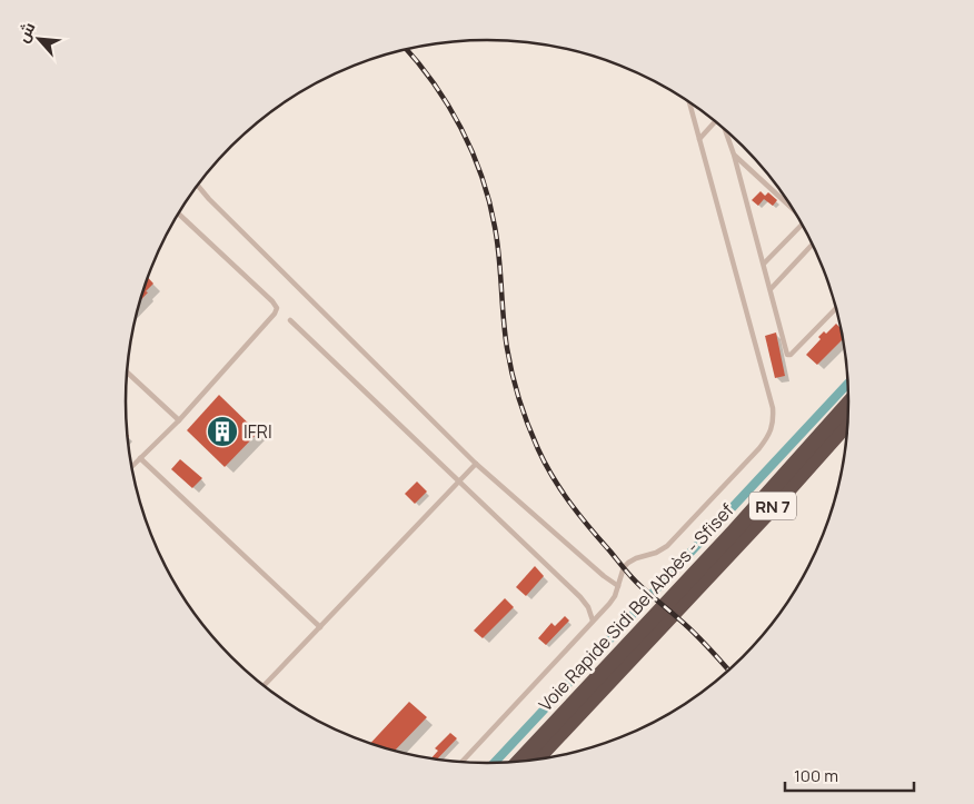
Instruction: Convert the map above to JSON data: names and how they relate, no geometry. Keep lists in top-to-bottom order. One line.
{"streets":{"highway":["RN 7","Voie Rapide Sidi Bel Abbès - Sfisef"]},"places":{"building":["IFRI"]},"scale_bar":"100 m","north":"top left"}
